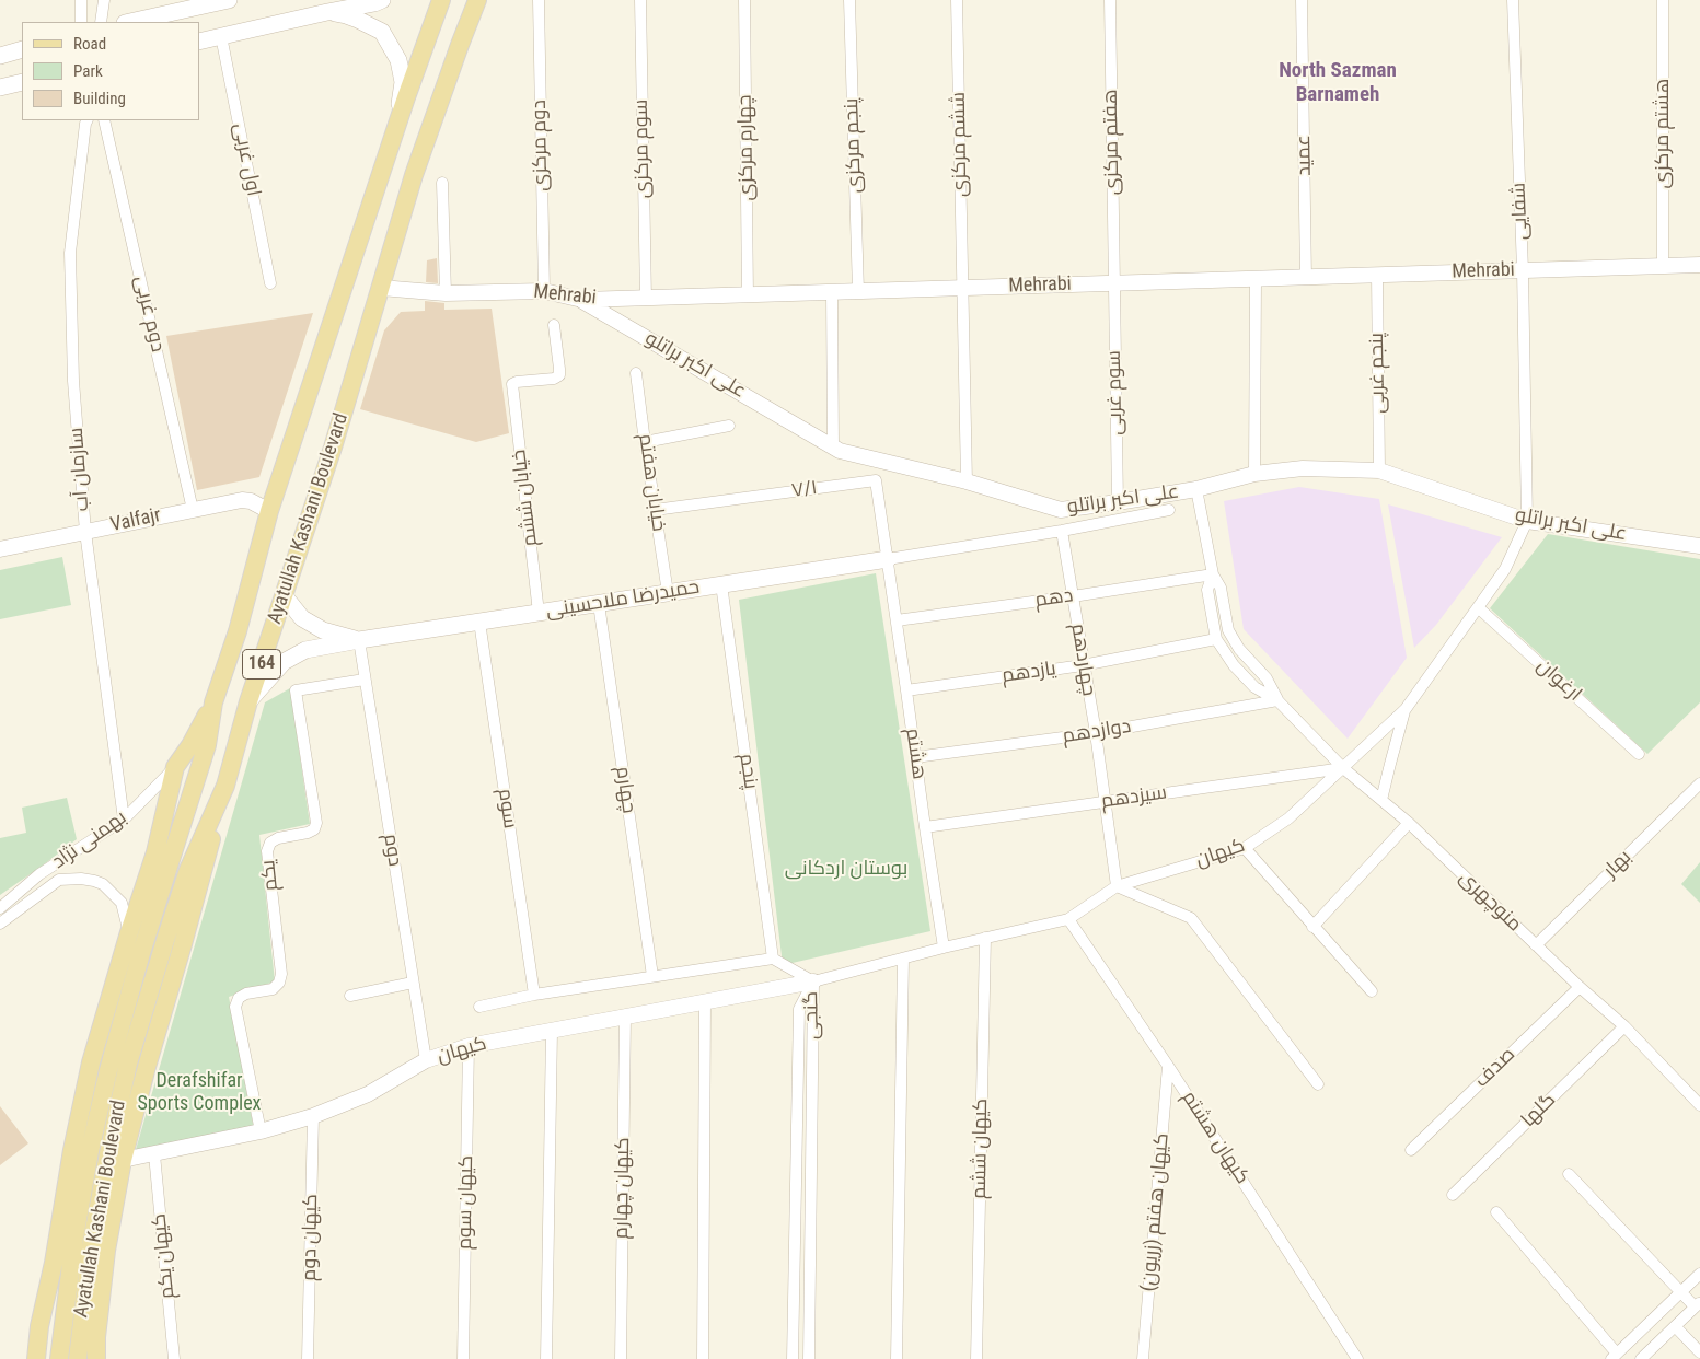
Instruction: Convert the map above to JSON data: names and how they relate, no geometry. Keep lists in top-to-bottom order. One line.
{"streets":{"main road":["Ayatullah Kashani Boulevard","حمیدرضا ملاحسینی","164"],"street":["هشتم مرکزی","هفتم مرکزی","ششم مرکزی","دوم مرکزی","پنجم مرکزی","چهارم مرکزی","سوم مرکزی","عمید","اول غربی","شفایی","Mehrabi","دوم غربی","علی اکبر براتلو","پنجم غربی","سوم غربی","سازمان آب","خیابان هفتم","۷/۱","خیابان ششم","Valfajr","دهم","چهاردهم","یازدهم","ارغوان","دوازدهم","هشتم","پنجم","چهارم","سیزدهم","سوم","بهمنی نژاد","دوم","کیهان","بهار","یکم","منوچهری","گنجی","صدف","گلها","کیهان هشتم","کیهان ششم","کیهان چهارم","کیهان سوم","کیهان هفتم (زریون)","کیهان دوم","کیهان یکم"]},"crossings":[["هشتم مرکزی","Mehrabi"],["هفتم مرکزی","Mehrabi"],["هفتم مرکزی","سوم غربی"],["ششم مرکزی","Mehrabi"],["دوم مرکزی","Mehrabi"],["پنجم مرکزی","Mehrabi"],["چهارم مرکزی","Mehrabi"],["سوم مرکزی","Mehrabi"],["عمید","Mehrabi"],["شفایی","Mehrabi"],["شفایی","علی اکبر براتلو"],["شفایی","کیهان"],["Mehrabi","علی اکبر براتلو"],["Mehrabi","پنجم غربی"],["Mehrabi","سوم غربی"],["Mehrabi","Ayatullah Kashani Boulevard"],["دوم غربی","Valfajr"],["علی اکبر براتلو","پنجم غربی"],["علی اکبر براتلو","سوم غربی"],["علی اکبر براتلو","کیهان"],["علی اکبر براتلو","منوچهری"],["سازمان آب","Valfajr"],["سازمان آب","بهمنی نژاد"],["خیابان هفتم","۷/۱"],["خیابان هفتم","حمیدرضا ملاحسینی"],["۷/۱","حمیدرضا ملاحسینی"],["۷/۱","هشتم"],["خیابان ششم","حمیدرضا ملاحسینی"],["Ayatullah Kashani Boulevard","Valfajr"],["Ayatullah Kashani Boulevard","حمیدرضا ملاحسینی"],["دهم","چهاردهم"],["دهم","هشتم"],["دهم","منوچهری"],["حمیدرضا ملاحسینی","هشتم"],["حمیدرضا ملاحسینی","پنجم"],["حمیدرضا ملاحسینی","چهارم"],["حمیدرضا ملاحسینی","سوم"],["حمیدرضا ملاحسینی","دوم"],["چهاردهم","یازدهم"],["چهاردهم","دوازدهم"],["چهاردهم","سیزدهم"],["چهاردهم","کیهان"],["یازدهم","هشتم"],["یازدهم","منوچهری"],["ارغوان","کیهان"],["دوازدهم","هشتم"],["دوازدهم","منوچهری"],["هشتم","سیزدهم"],["هشتم","کیهان"],["پنجم","کیهان"],["چهارم","کیهان"],["سیزدهم","کیهان"],["سیزدهم","منوچهری"],["سوم","کیهان"],["دوم","کیهان"],["دوم","یکم"],["کیهان","یکم"],["کیهان","منوچهری"],["کیهان","گنجی"],["کیهان","کیهان هشتم"],["کیهان","کیهان ششم"],["کیهان","کیهان چهارم"],["کیهان","کیهان سوم"],["کیهان","کیهان دوم"],["کیهان","کیهان یکم"],["بهار","منوچهری"],["منوچهری","صدف"],["منوچهری","گلها"],["کیهان هشتم","کیهان هفتم (زریون)"]],"districts":["North Sazman Barnameh"],"parks":["بوستان اردکانی","Derafshifar Sports Complex"],"legend":["Road","Park","Building"]}
